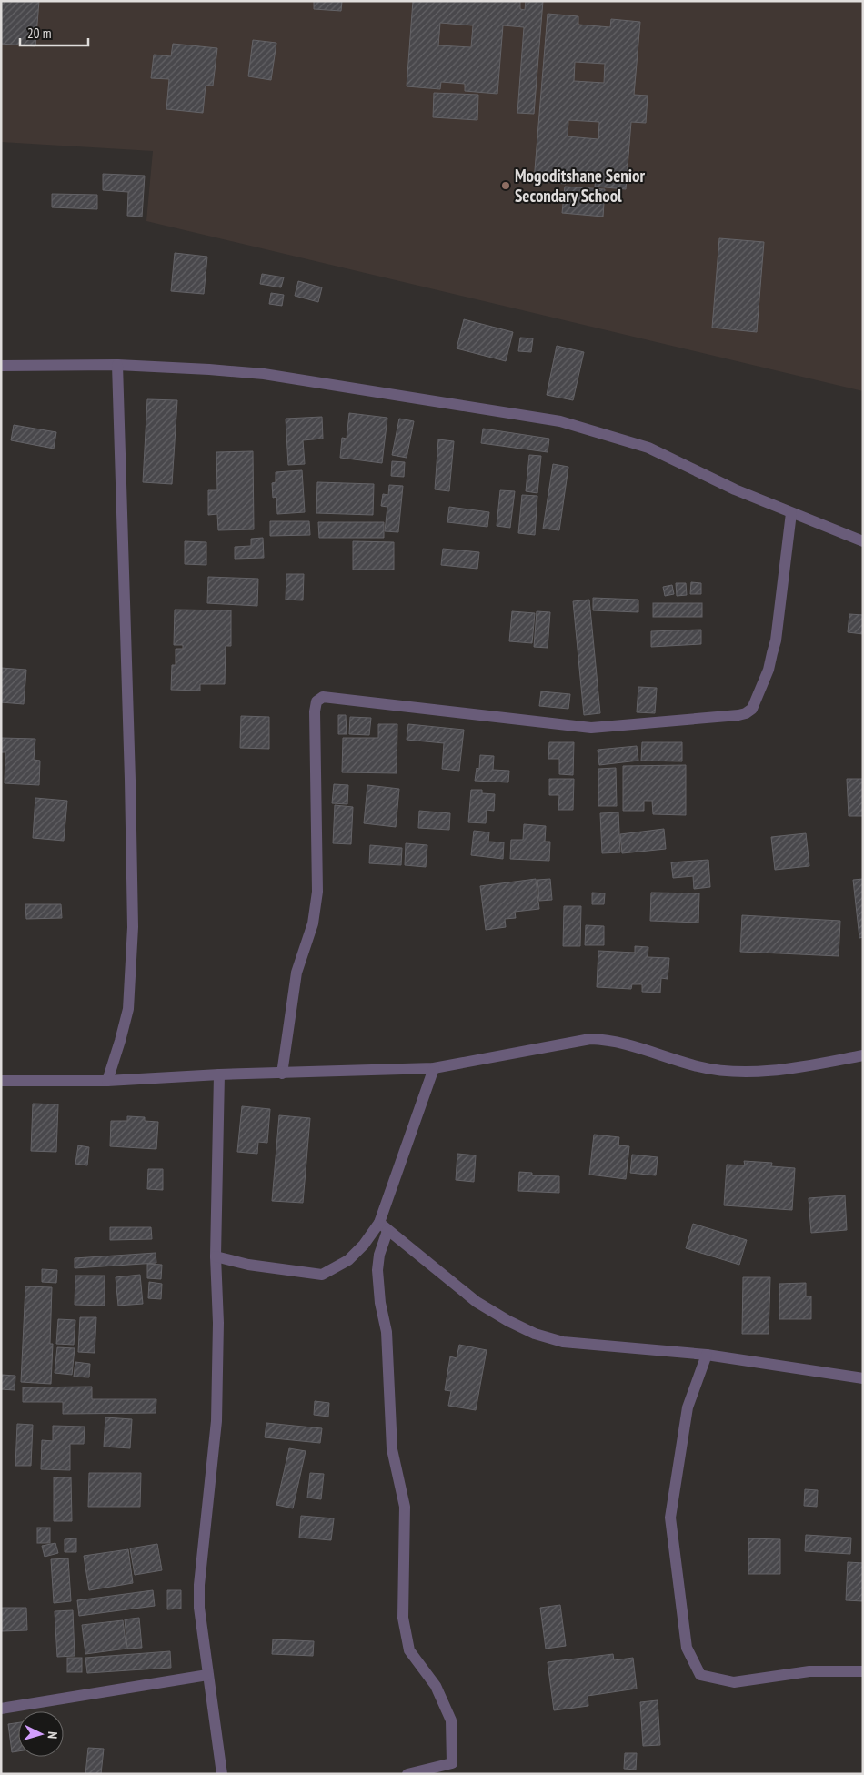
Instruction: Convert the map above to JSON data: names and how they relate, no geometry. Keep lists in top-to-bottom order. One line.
{"places":["Mogoditshane Senior Secondary School"],"scale_bar":"20 m","north":"right"}
